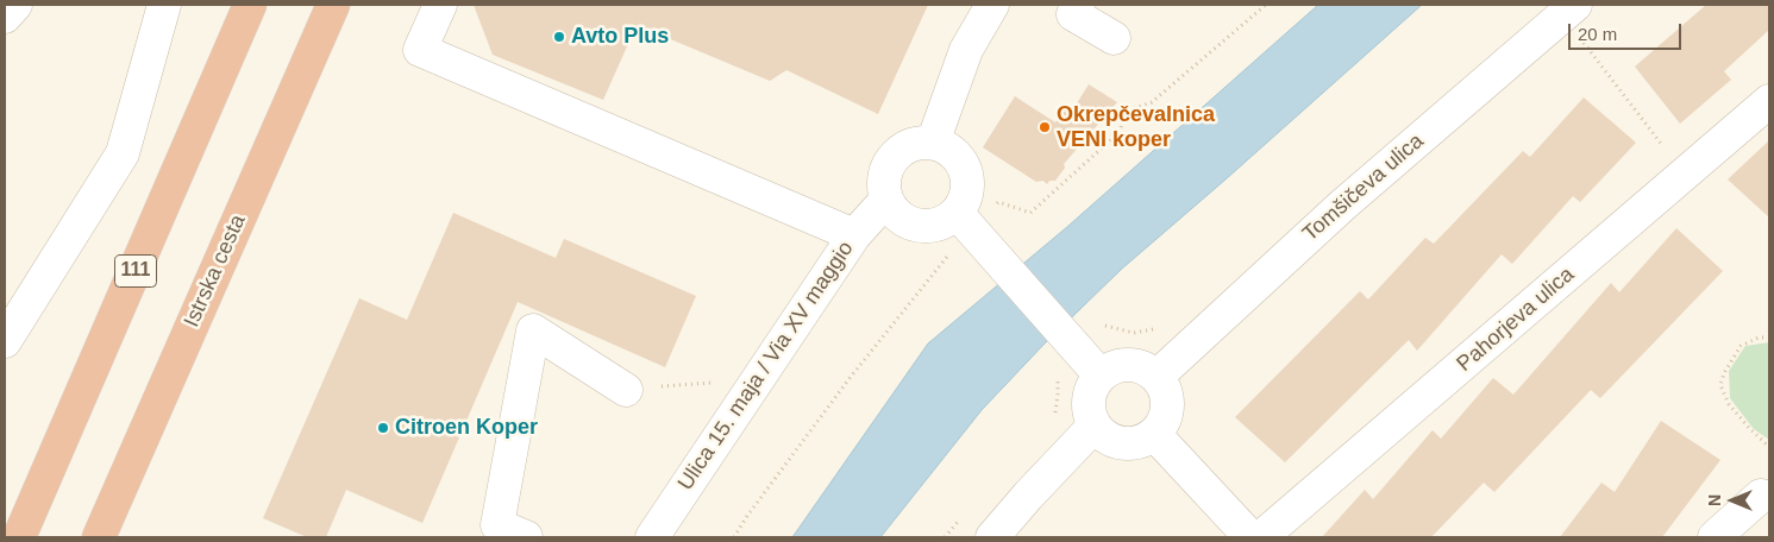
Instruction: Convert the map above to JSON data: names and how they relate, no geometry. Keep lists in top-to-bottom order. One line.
{"streets":{"highway":["111","Istrska cesta"],"street":["Tomšičeva ulica","Pahorjeva ulica","Ulica 15. maja / Via XV maggio"]},"places":["Avto Plus","Okrepčevalnica VENI koper","Citroen Koper"],"scale_bar":"20 m","north":"left"}
